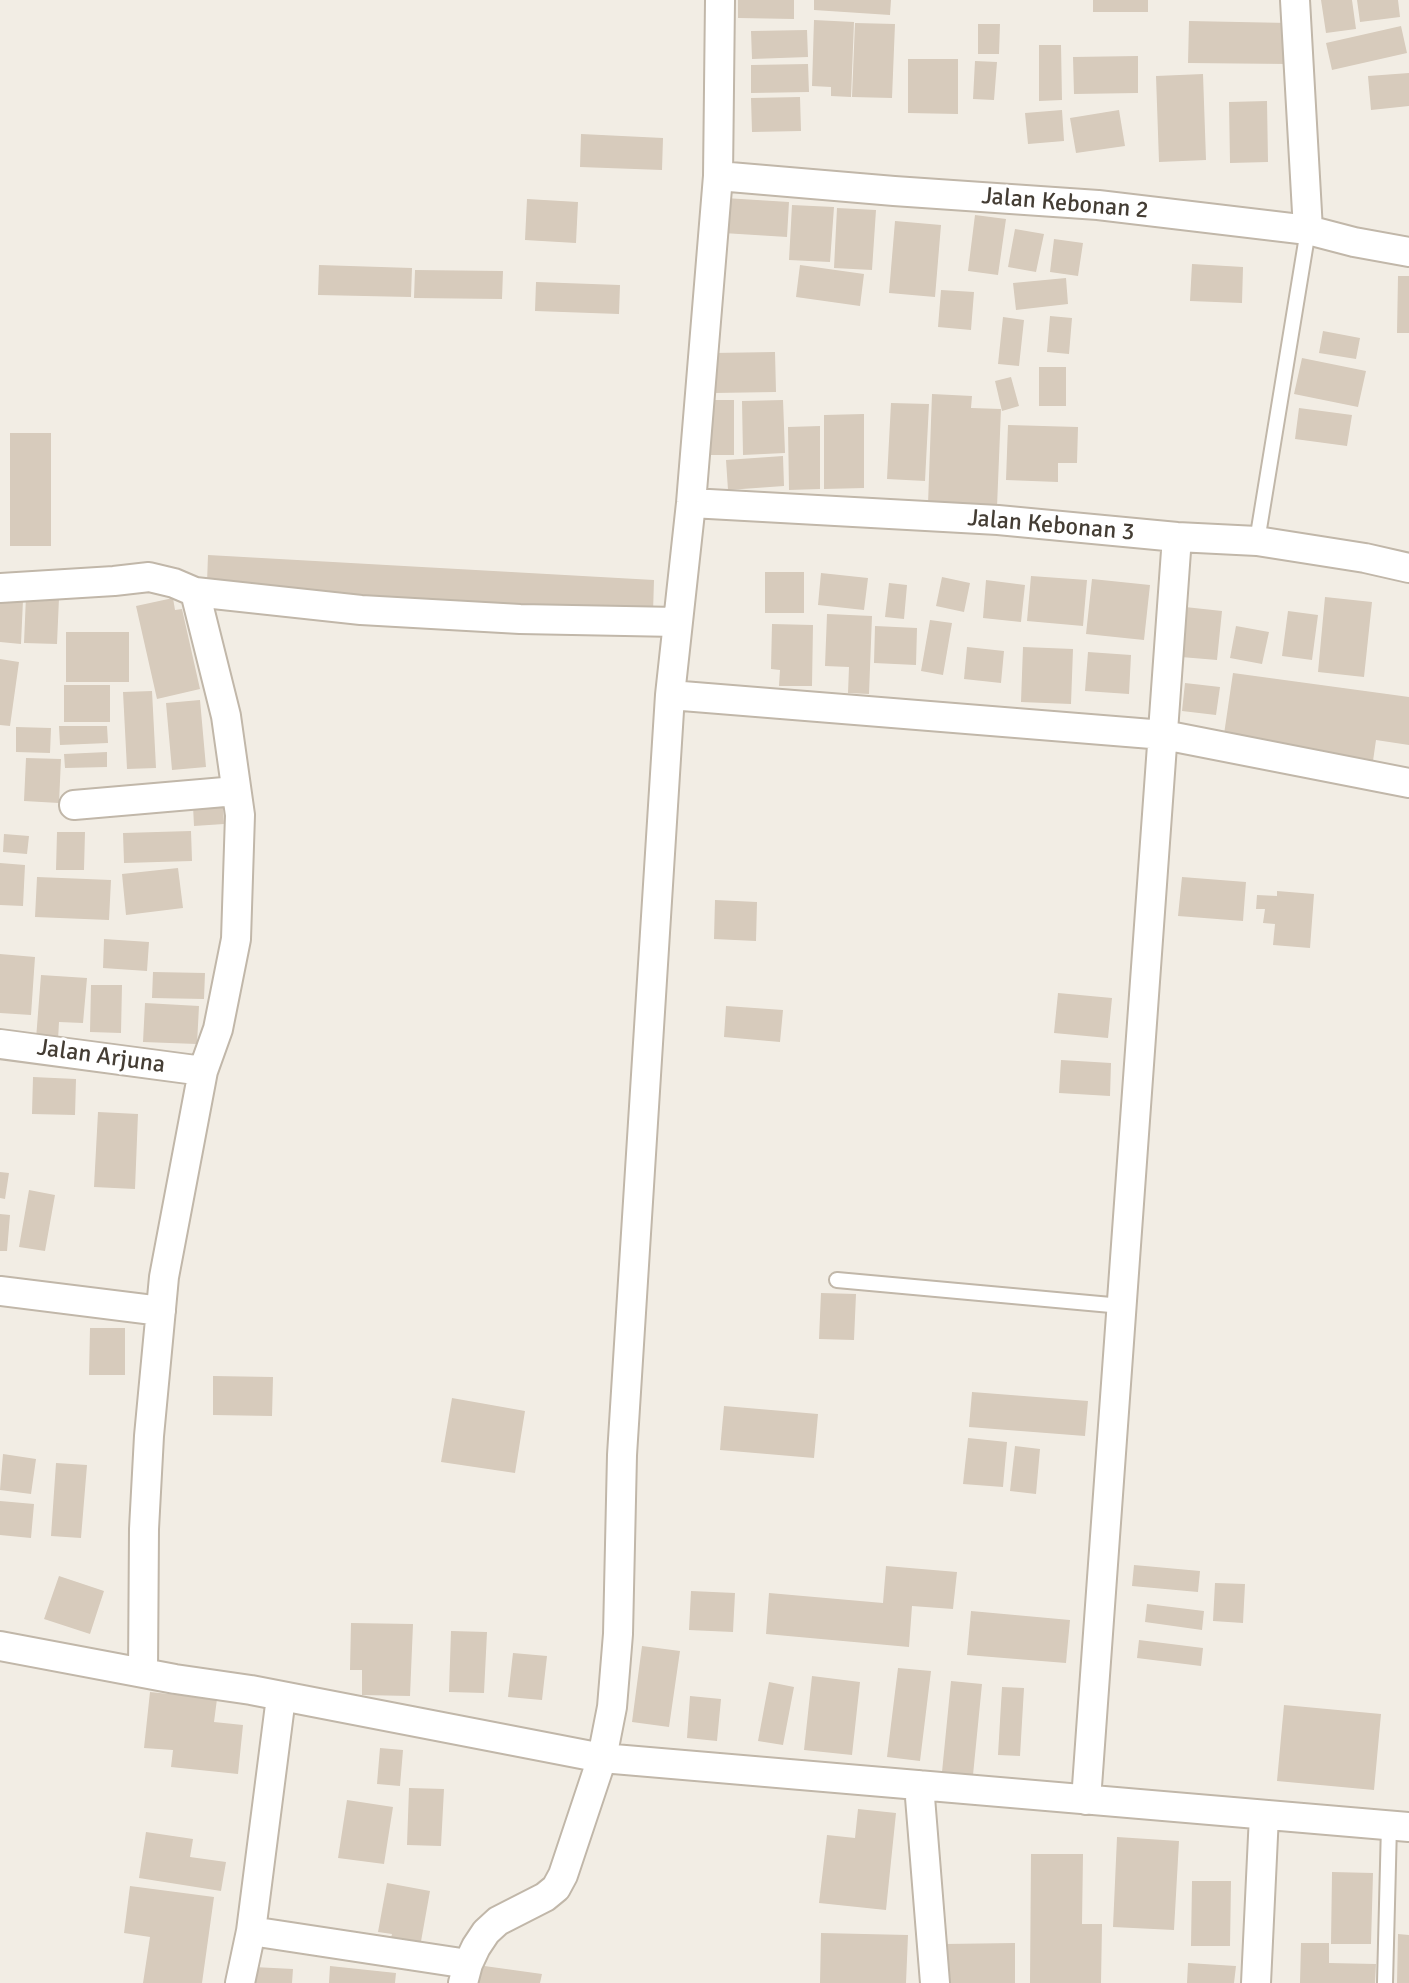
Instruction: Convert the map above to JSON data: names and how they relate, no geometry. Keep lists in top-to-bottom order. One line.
{"streets":{"street":["Jalan Kebonan 2","Jalan Kebonan 3","Jalan Arjuna"]}}
